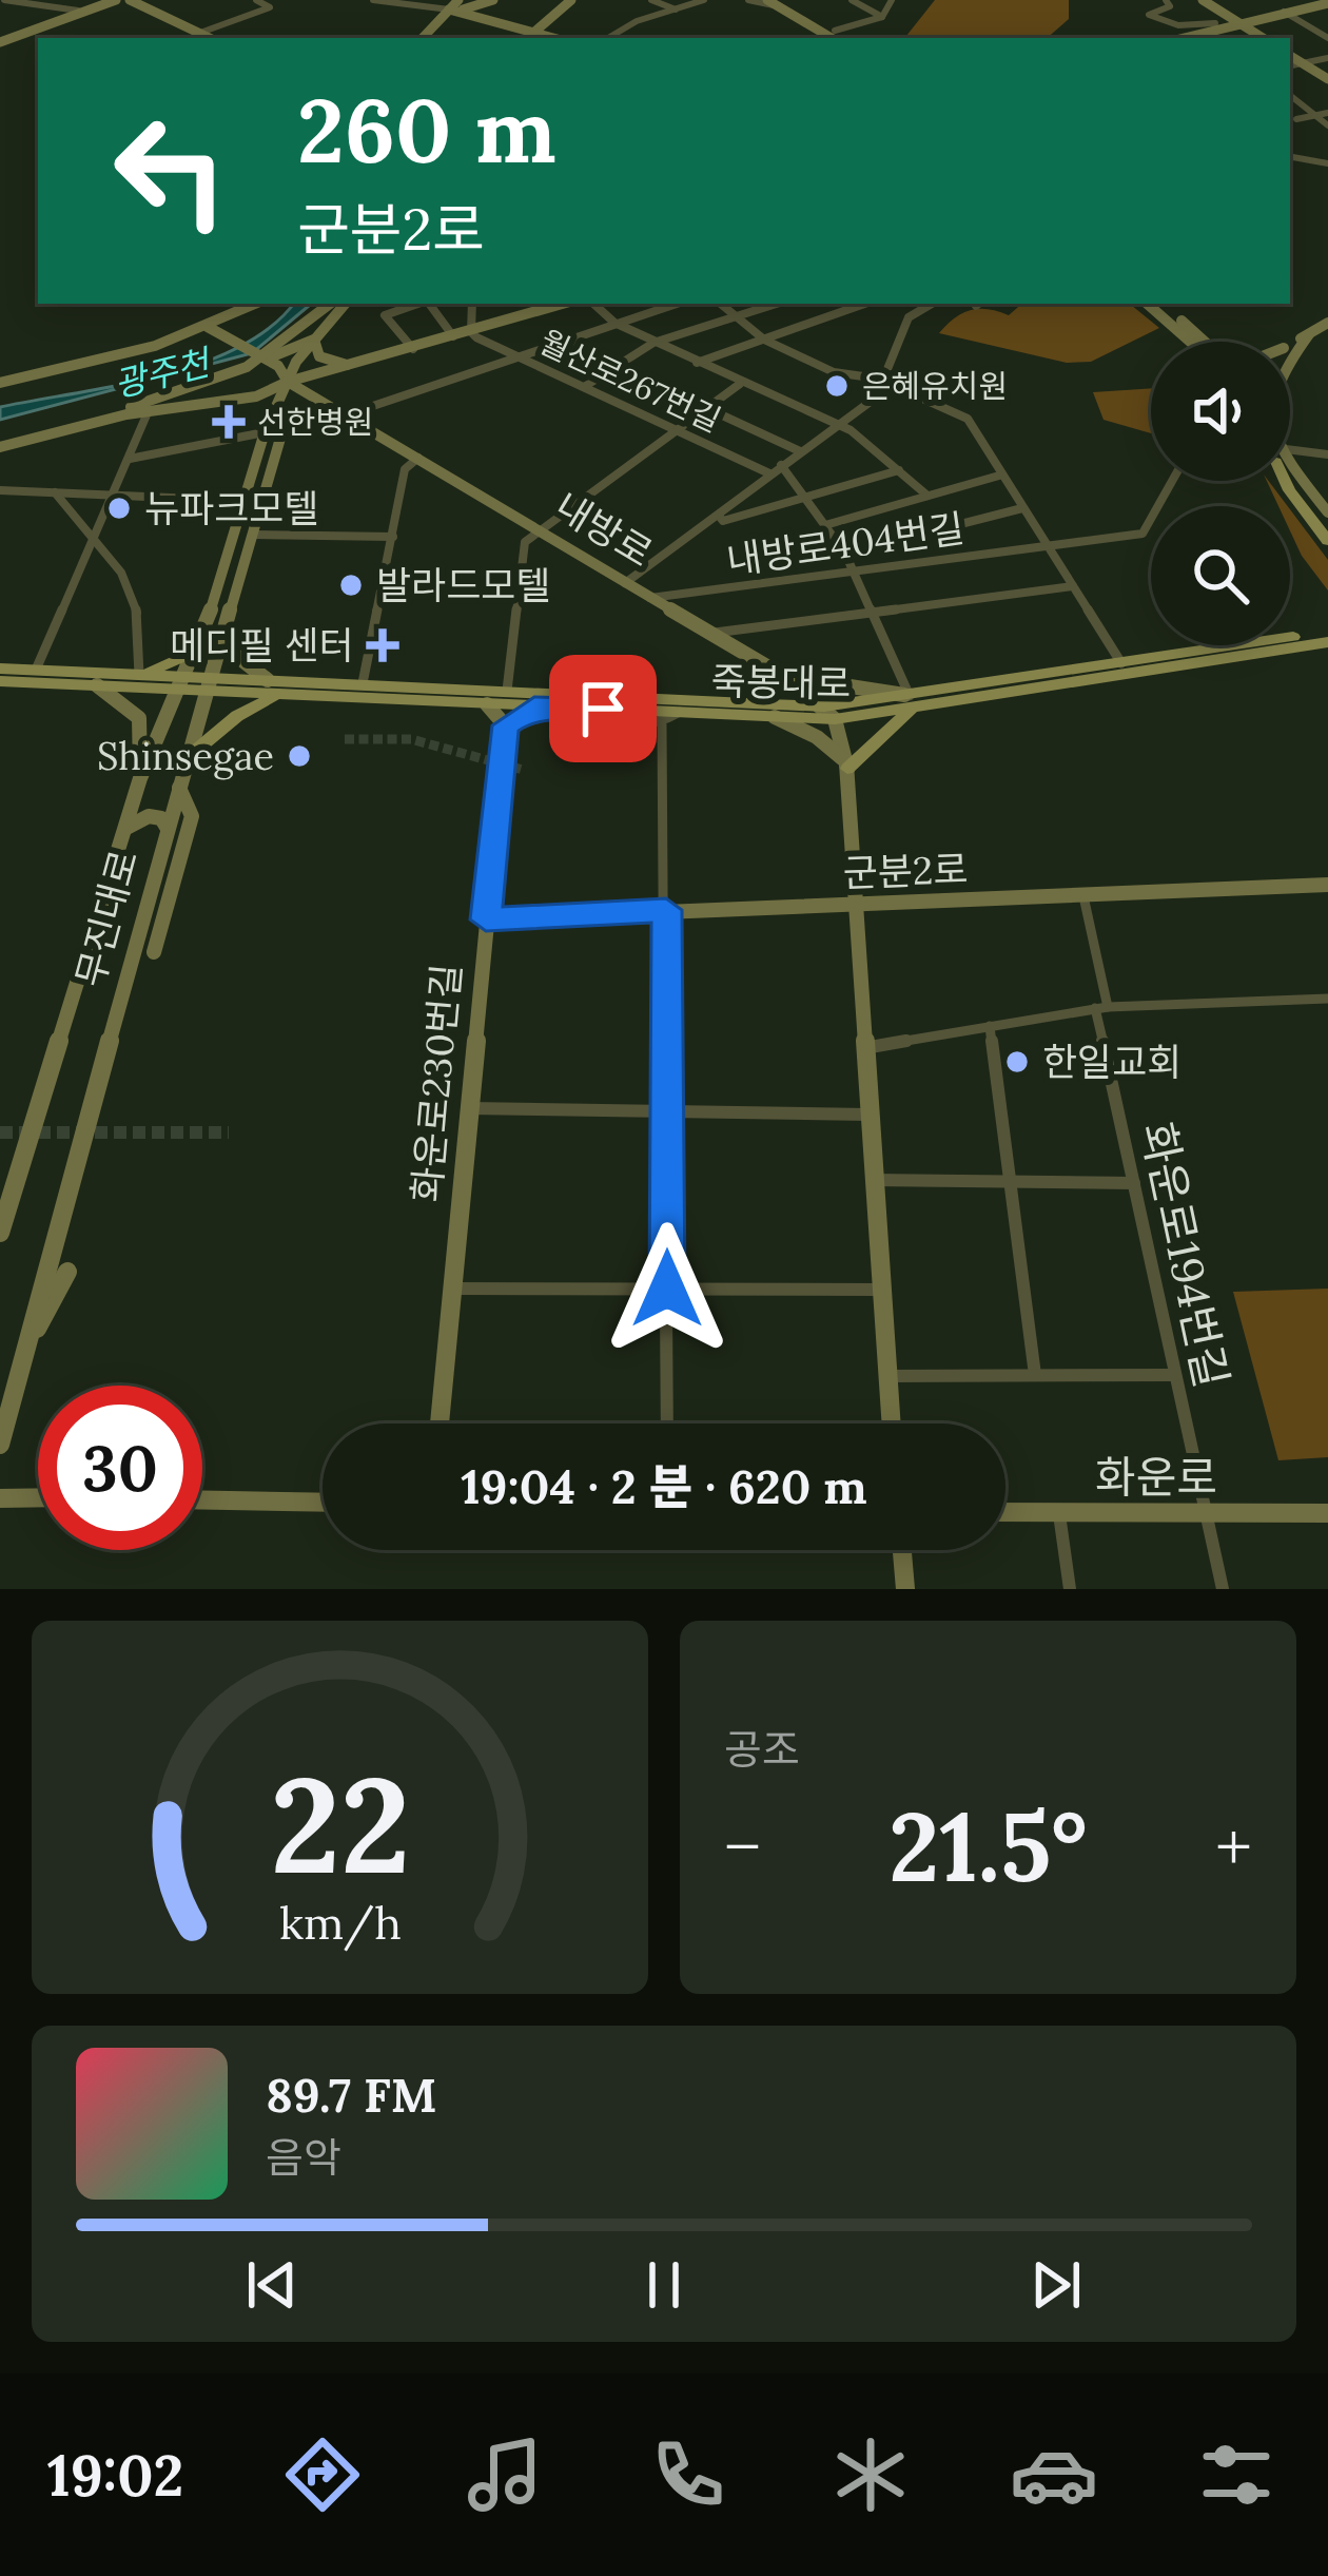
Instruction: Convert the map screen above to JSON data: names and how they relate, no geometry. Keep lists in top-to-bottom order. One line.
{"streets":{"main road":["죽봉대로"],"street":["월산로267번길","내방로","내방로404번길","군분2로","무진대로","화운로230번길","화운로194번길","화운로"]},"crossings":[["내방로","내방로404번길"],["내방로","죽봉대로"],["내방로","무진대로"],["죽봉대로","무진대로"],["군분2로","화운로230번길"],["군분2로","화운로194번길"],["화운로194번길","화운로"]],"water":["광주천"],"places":{"other":["은혜유치원","뉴파크모텔","발라드모텔","Shinsegae","한일교회"],"health":["선한병원","메디필 센터"]},"page":{"turn":["260 m","군분2로"],"limit":"30","trip":"19:04 · 2 분 · 620 m","tile":"공조","heat":["−","21.5°","+"],"song":["89.7 FM","음악"],"tabs":"19:02","gauge":["22","km/h"]}}
